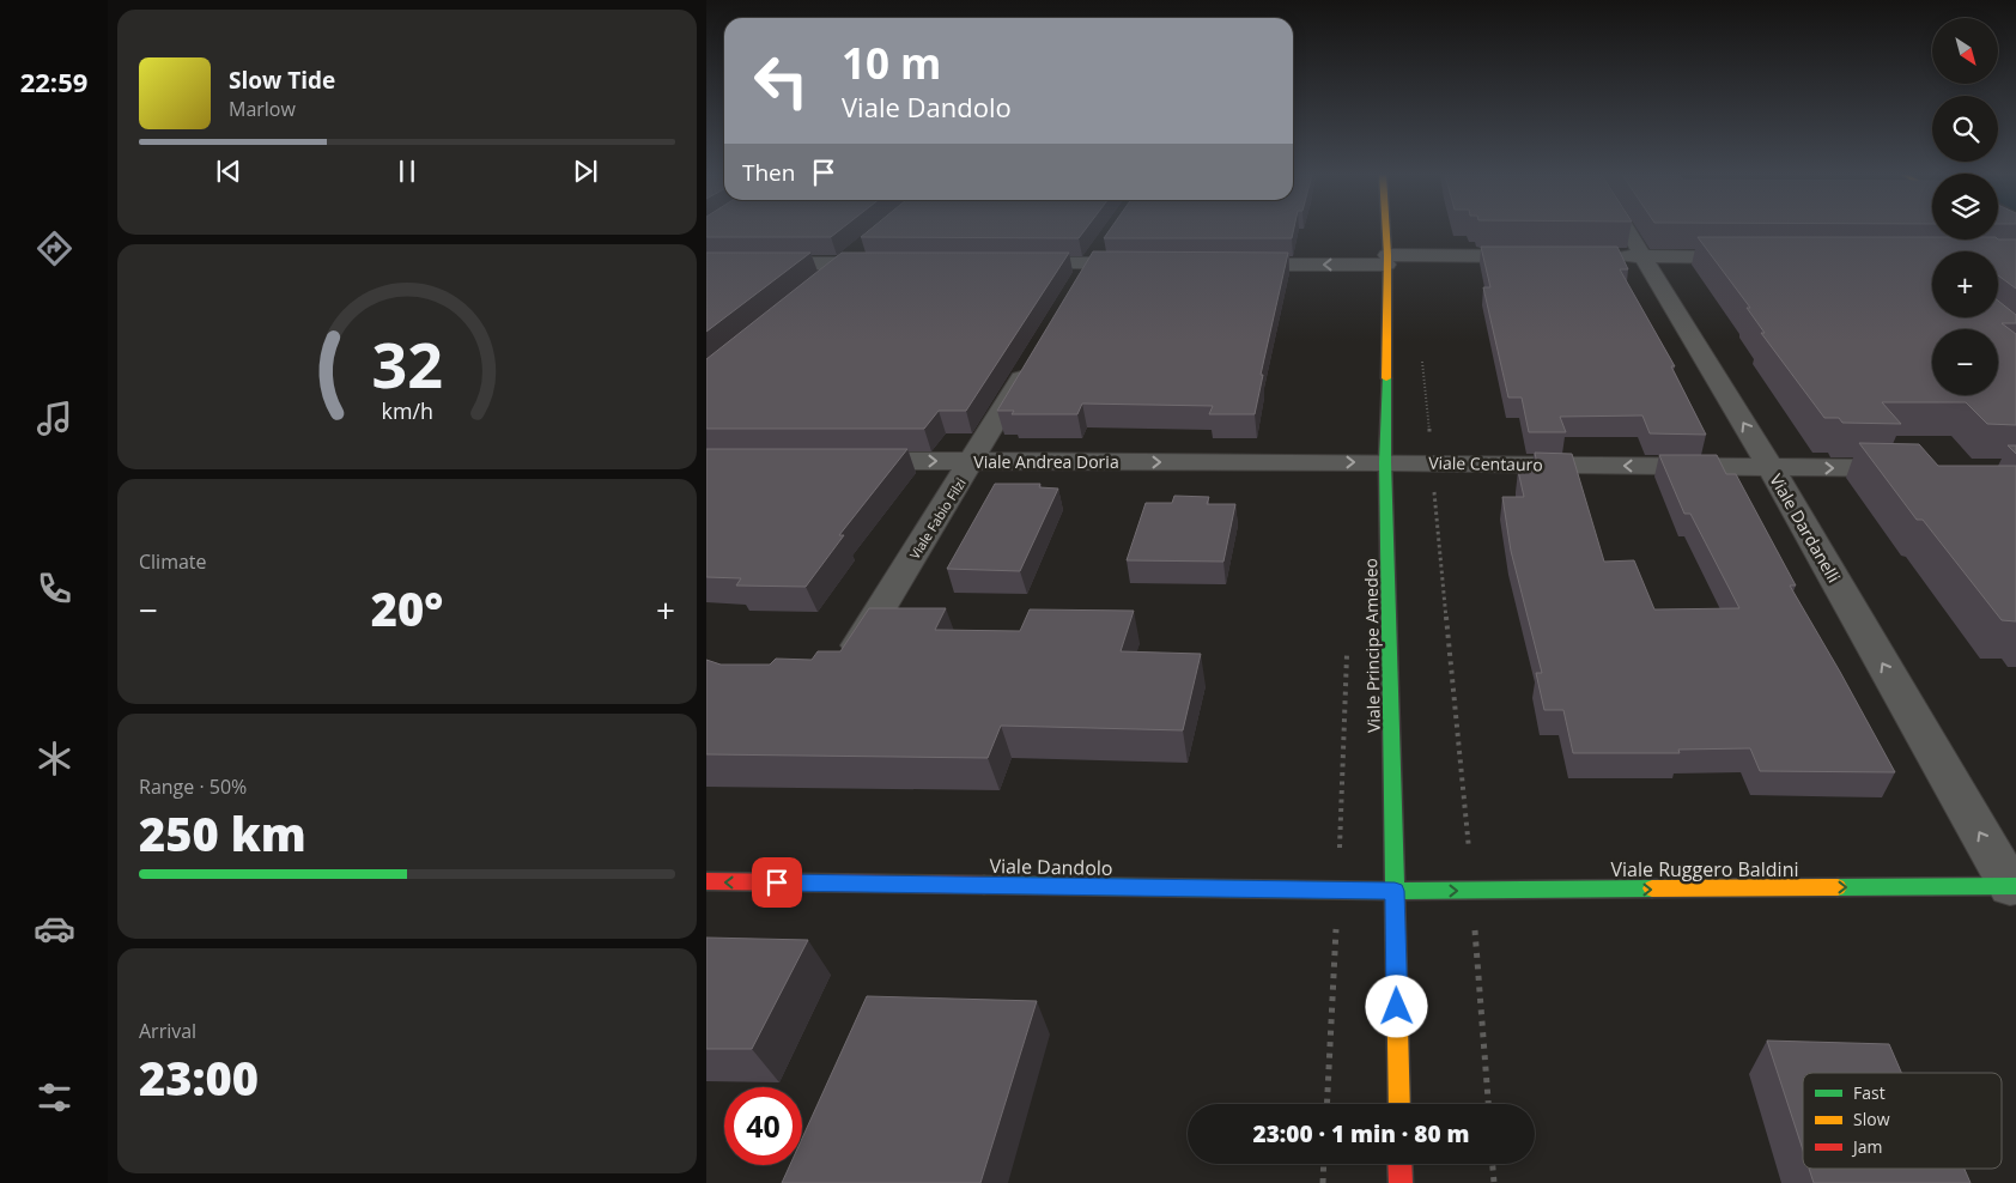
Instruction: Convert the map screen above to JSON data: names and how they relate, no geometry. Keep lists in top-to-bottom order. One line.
{"streets":{"street":["Viale Andrea Doria","Viale Centauro","Viale Fabio Filzi","Viale Dardanelli","Viale Principe Amedeo","Viale Dandolo","Viale Ruggero Baldini"]},"crossings":[["Viale Andrea Doria","Viale Centauro"],["Viale Andrea Doria","Viale Fabio Filzi"],["Viale Andrea Doria","Viale Principe Amedeo"],["Viale Centauro","Viale Dardanelli"],["Viale Centauro","Viale Principe Amedeo"],["Viale Dardanelli","Viale Ruggero Baldini"],["Viale Principe Amedeo","Viale Dandolo"],["Viale Principe Amedeo","Viale Ruggero Baldini"],["Viale Dandolo","Viale Ruggero Baldini"]],"one_way":["Viale Dardanelli","Viale Dandolo","Viale Ruggero Baldini"],"legend":["Fast","Slow","Jam"],"north":"bottom right","page":{"tabs":"22:59","map_buttons":["+","−"],"turn":["10 m","Viale Dandolo"],"song":["Slow Tide","Marlow"],"then":"Then","tile":["Climate",["Range · 50%","250 km"],["Arrival","23:00"]],"heat":["−","20°","+"],"limit":"40","trip":"23:00 · 1 min · 80 m","gauge":["32","km/h"]}}
